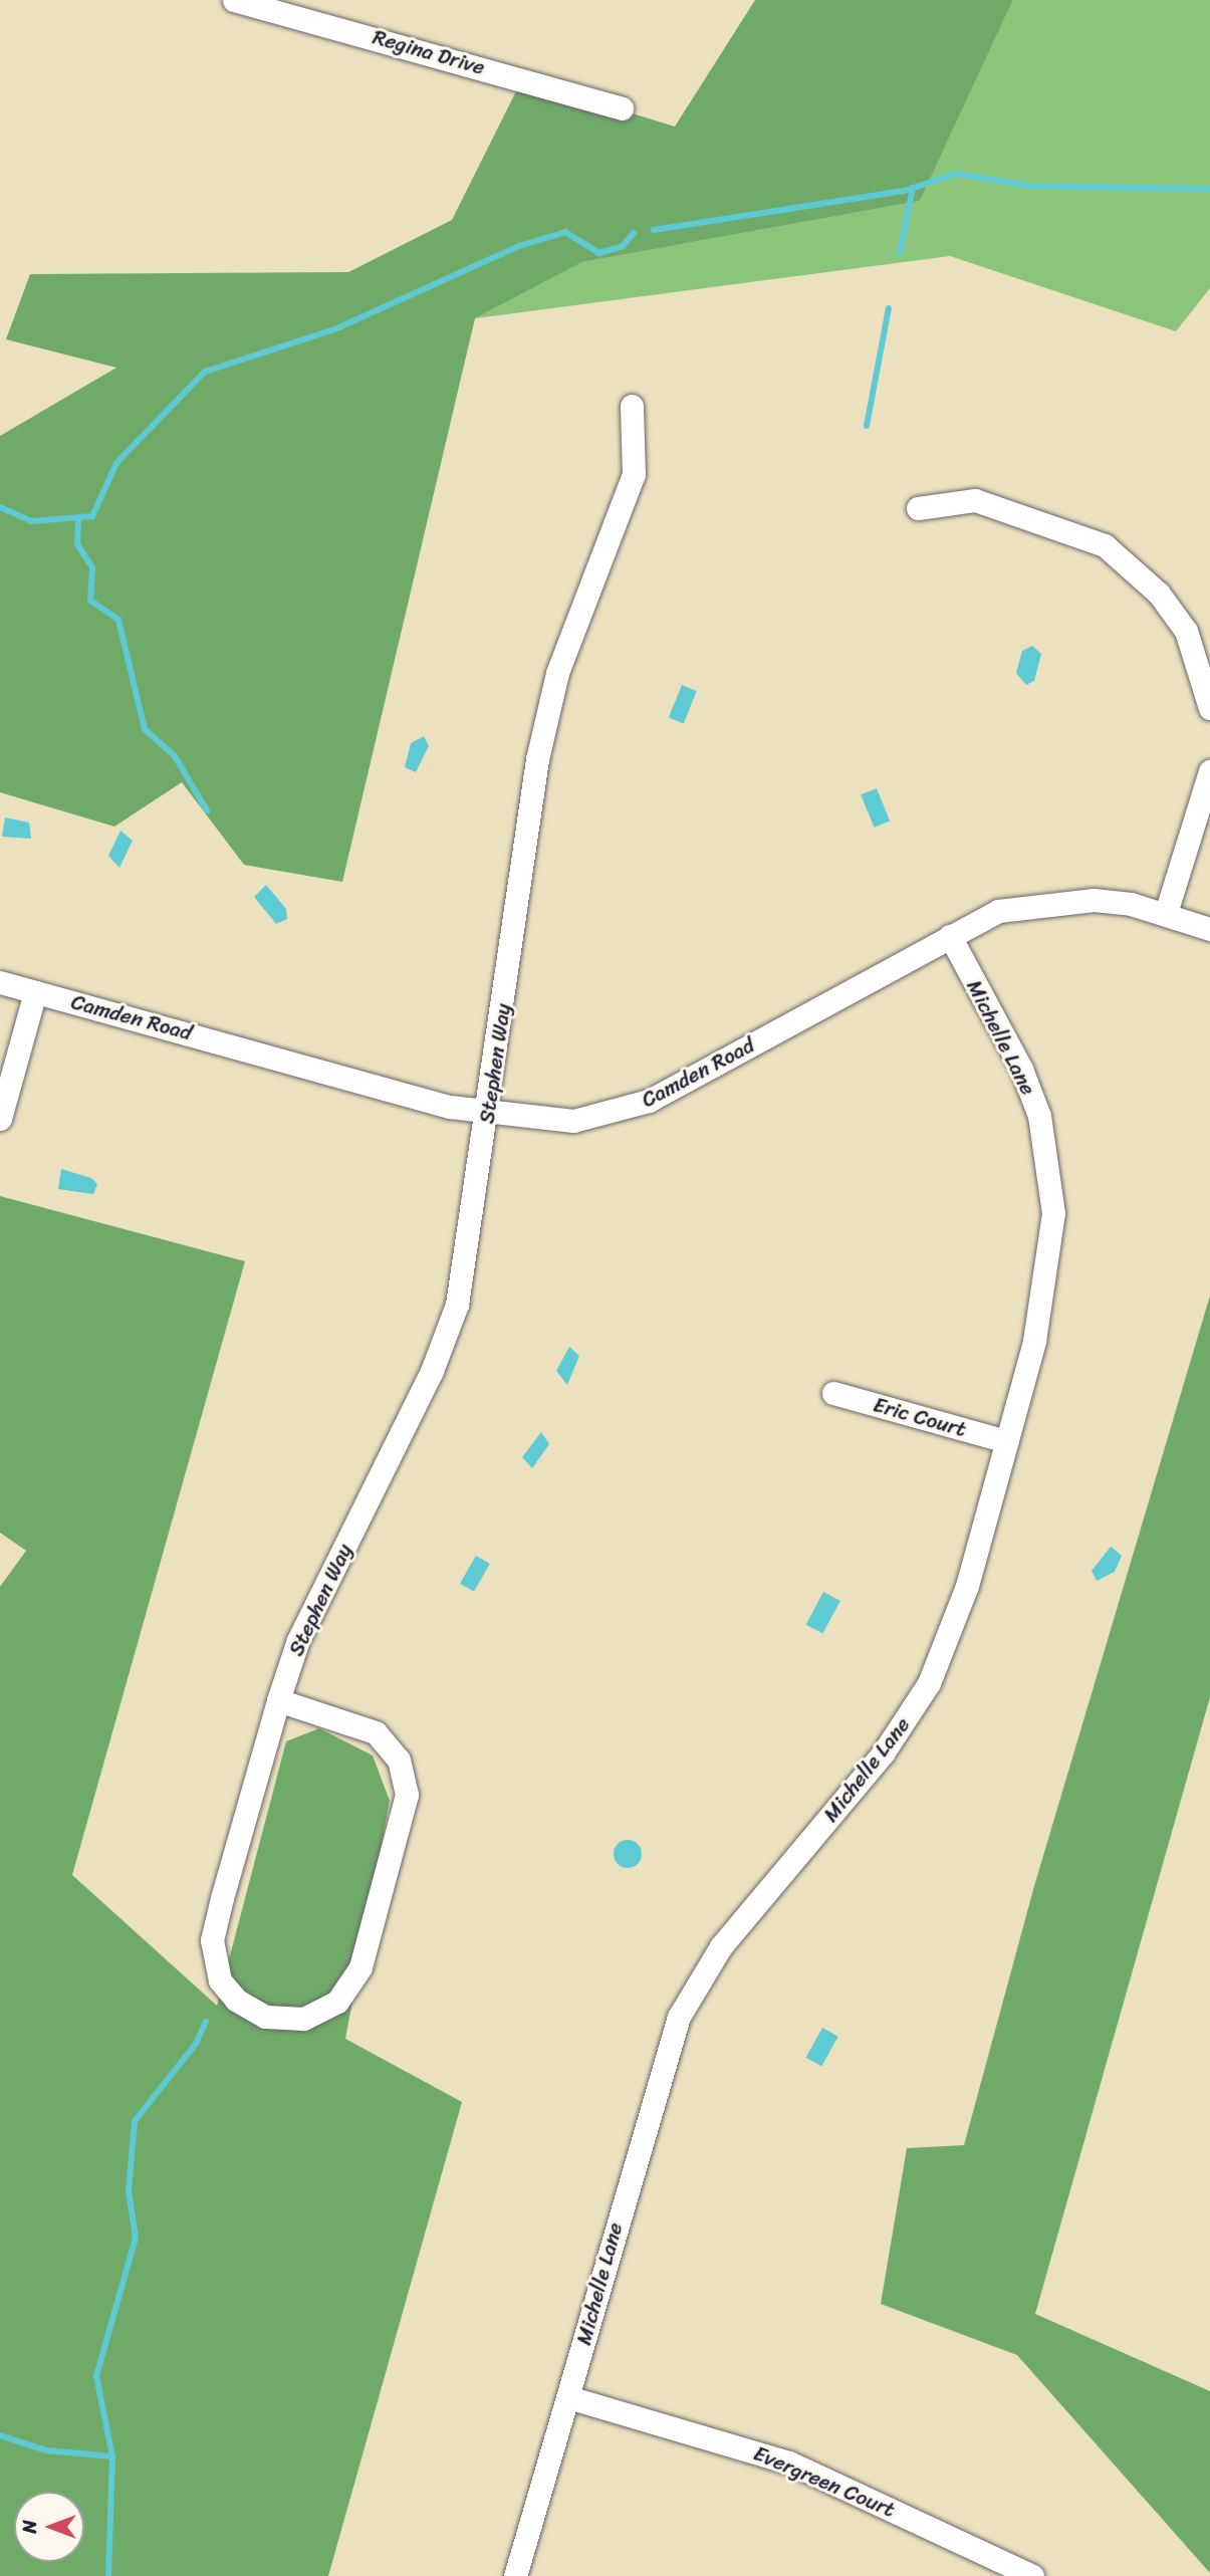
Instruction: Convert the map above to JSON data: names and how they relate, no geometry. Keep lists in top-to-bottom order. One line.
{"streets":{"street":["Regina Drive","Camden Road","Michelle Lane","Stephen Way","Eric Court","Evergreen Court"]},"crossings":[["Camden Road","Michelle Lane"],["Camden Road","Stephen Way"],["Michelle Lane","Eric Court"],["Michelle Lane","Evergreen Court"]],"north":"left"}
